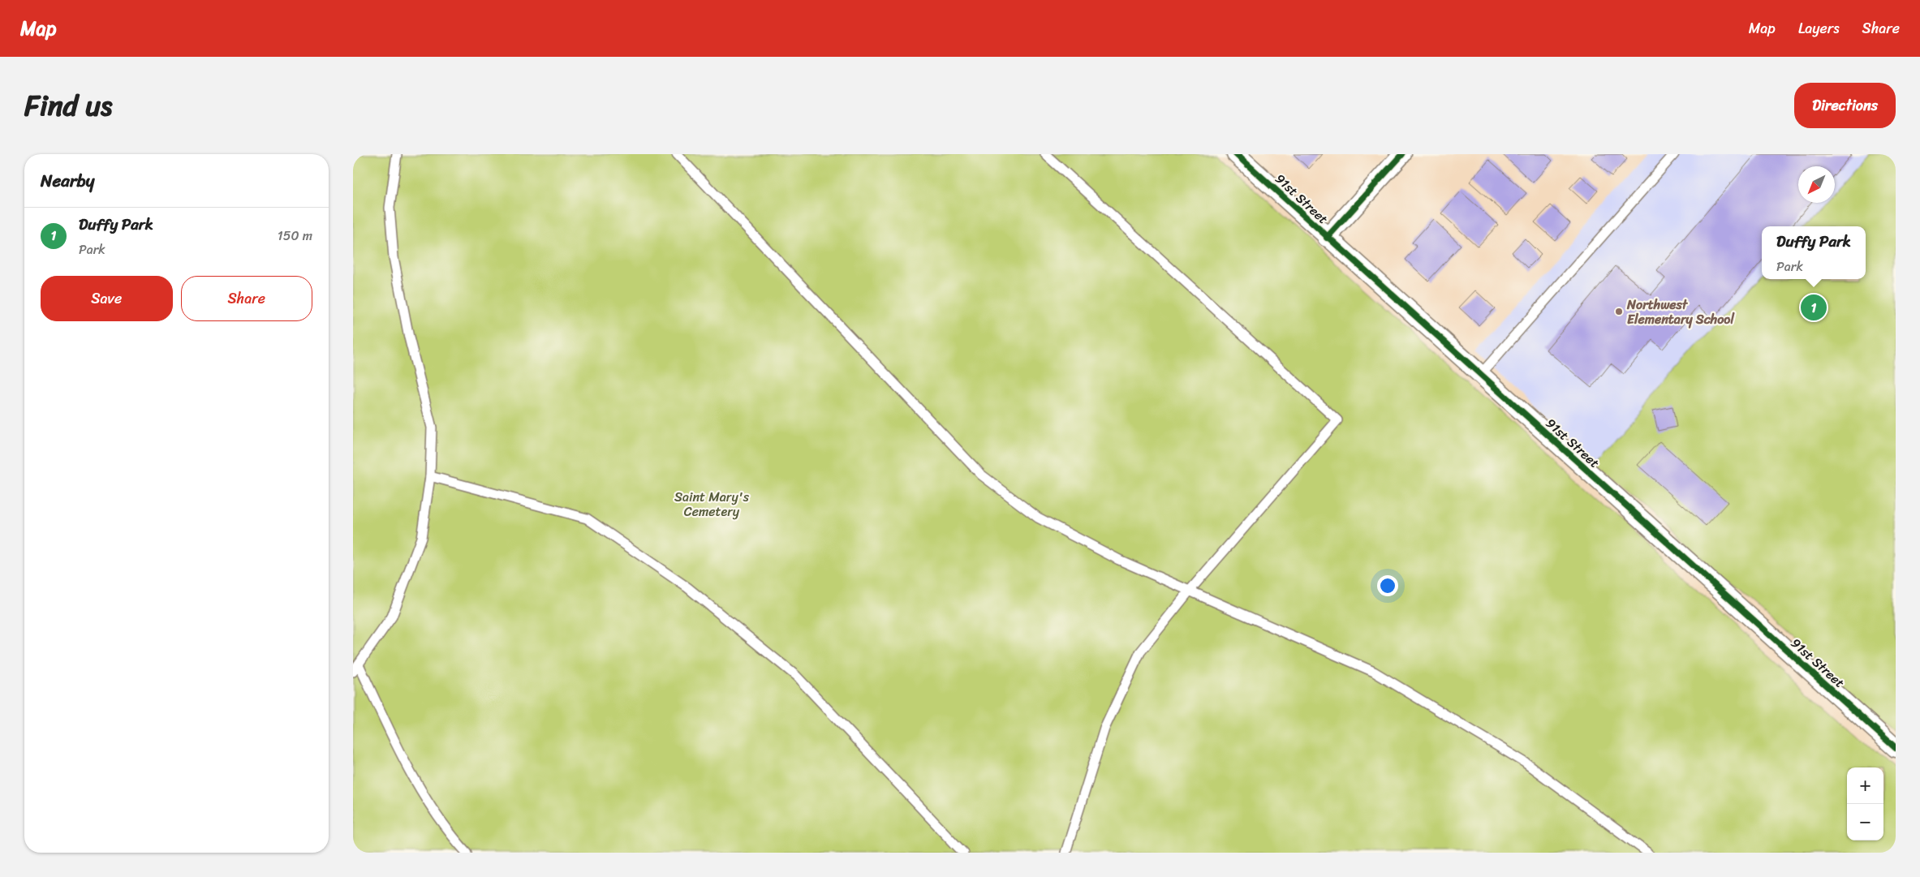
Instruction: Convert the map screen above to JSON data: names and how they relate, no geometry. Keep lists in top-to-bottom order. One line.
{"streets":{"street":["91st Street"]},"parks":["Saint Mary's Cemetery"],"places":["Northwest Elementary School"],"north":"bottom left","page":{"header":"Map","nav":["Map","Layers","Share"],"title":"Find us","buttons":["Directions",["Save","Share"]],"heading":"Nearby","list":[{"mark":"1","name":"Duffy Park","note":"Park","value":"150 m"}],"popup":["Duffy Park","Park"],"pins":"1","map_buttons":["+","−"]}}
